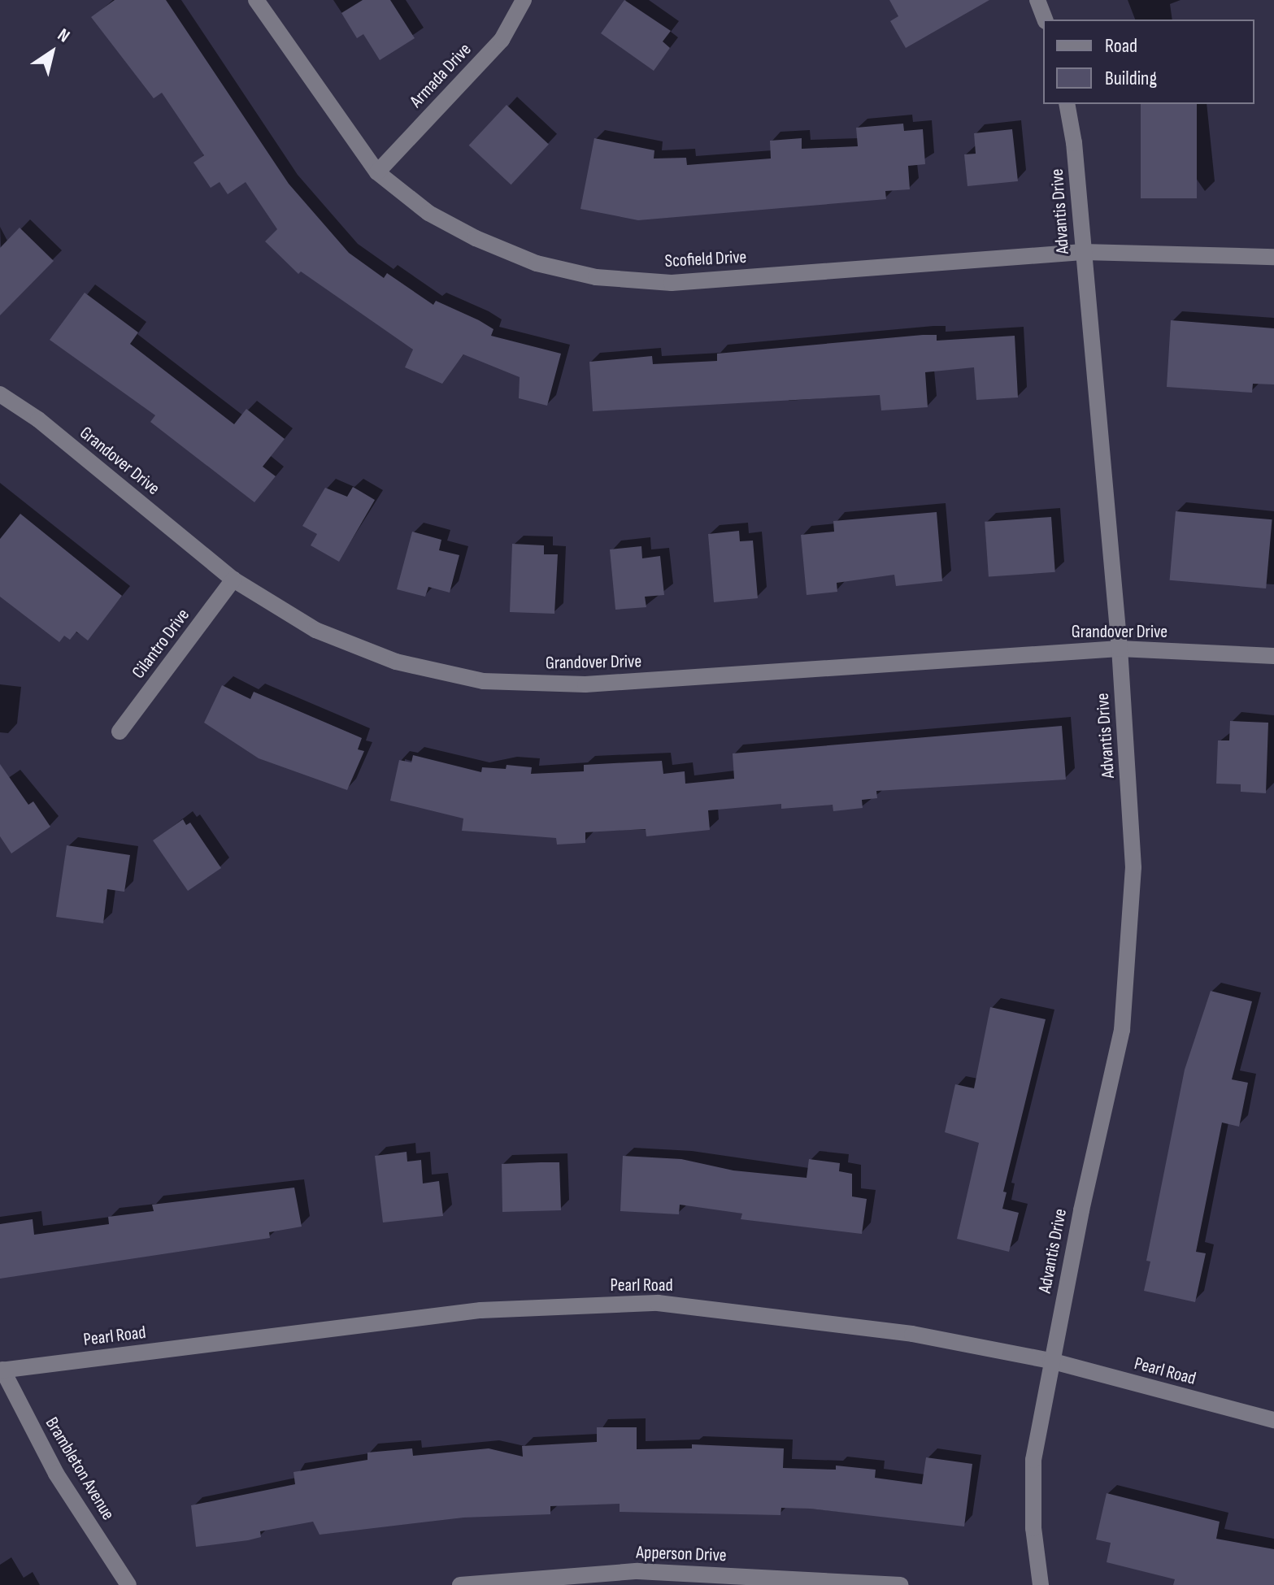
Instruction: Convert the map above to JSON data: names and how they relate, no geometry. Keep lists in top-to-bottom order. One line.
{"streets":{"street":["Armada Drive","Advantis Drive","Scofield Drive","Grandover Drive","Cilantro Drive","Pearl Road","Brambleton Avenue","Apperson Drive"]},"crossings":[["Armada Drive","Scofield Drive"],["Advantis Drive","Scofield Drive"],["Advantis Drive","Grandover Drive"],["Advantis Drive","Pearl Road"],["Grandover Drive","Cilantro Drive"],["Pearl Road","Brambleton Avenue"]],"legend":["Road","Building"],"north":"top right"}
